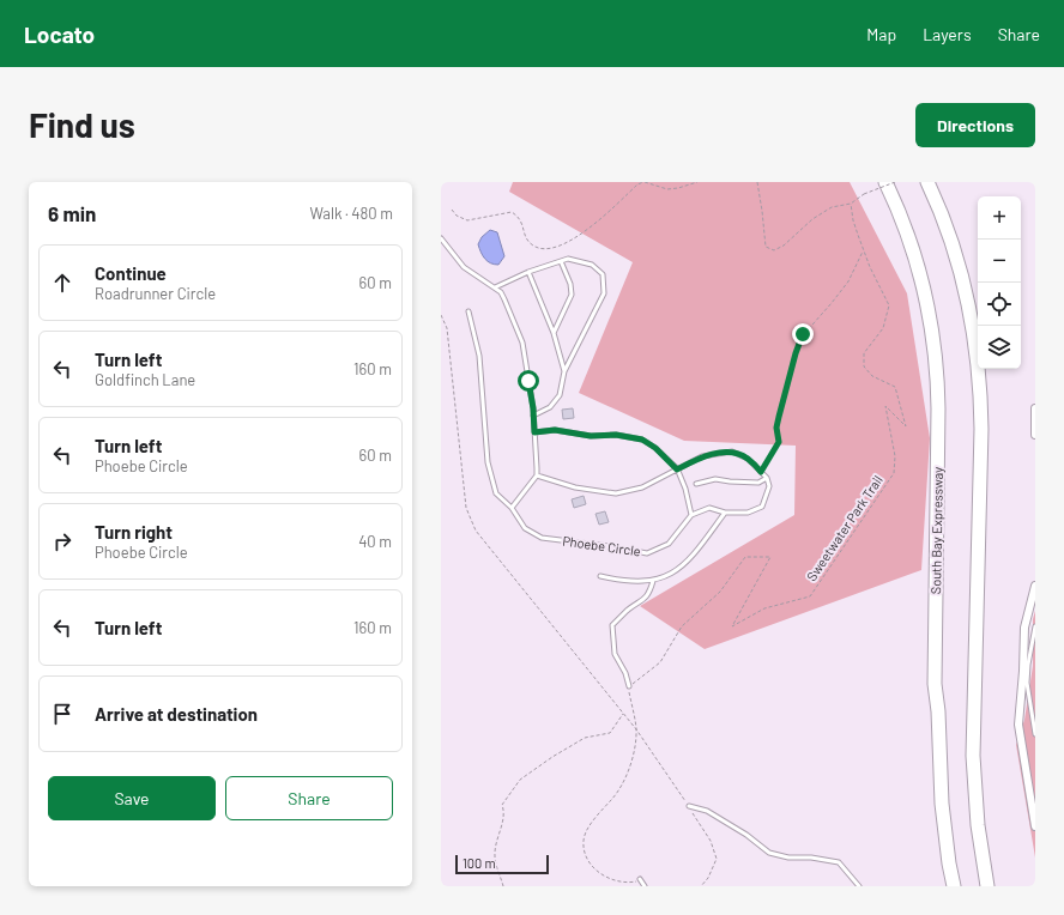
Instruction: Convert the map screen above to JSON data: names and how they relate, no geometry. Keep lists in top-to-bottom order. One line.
{"streets":{"highway":["South Bay Expressway"],"lane":["Phoebe Circle"],"path":["Sweetwater Park Trail"]},"scale_bar":"100 m","page":{"header":"Locato","nav":["Map","Layers","Share"],"buttons":["Directions",["Save","Share"]],"title":"Find us","heading":["6 min","Walk · 480 m"],"map_buttons":["+","−"],"list":[["Continue","Roadrunner Circle","60 m"],["Turn left","Goldfinch Lane","160 m"],["Turn left","Phoebe Circle","60 m"],["Turn right","Phoebe Circle","40 m"],["Turn left","160 m"],"Arrive at destination"],"scale":"100 m"}}
